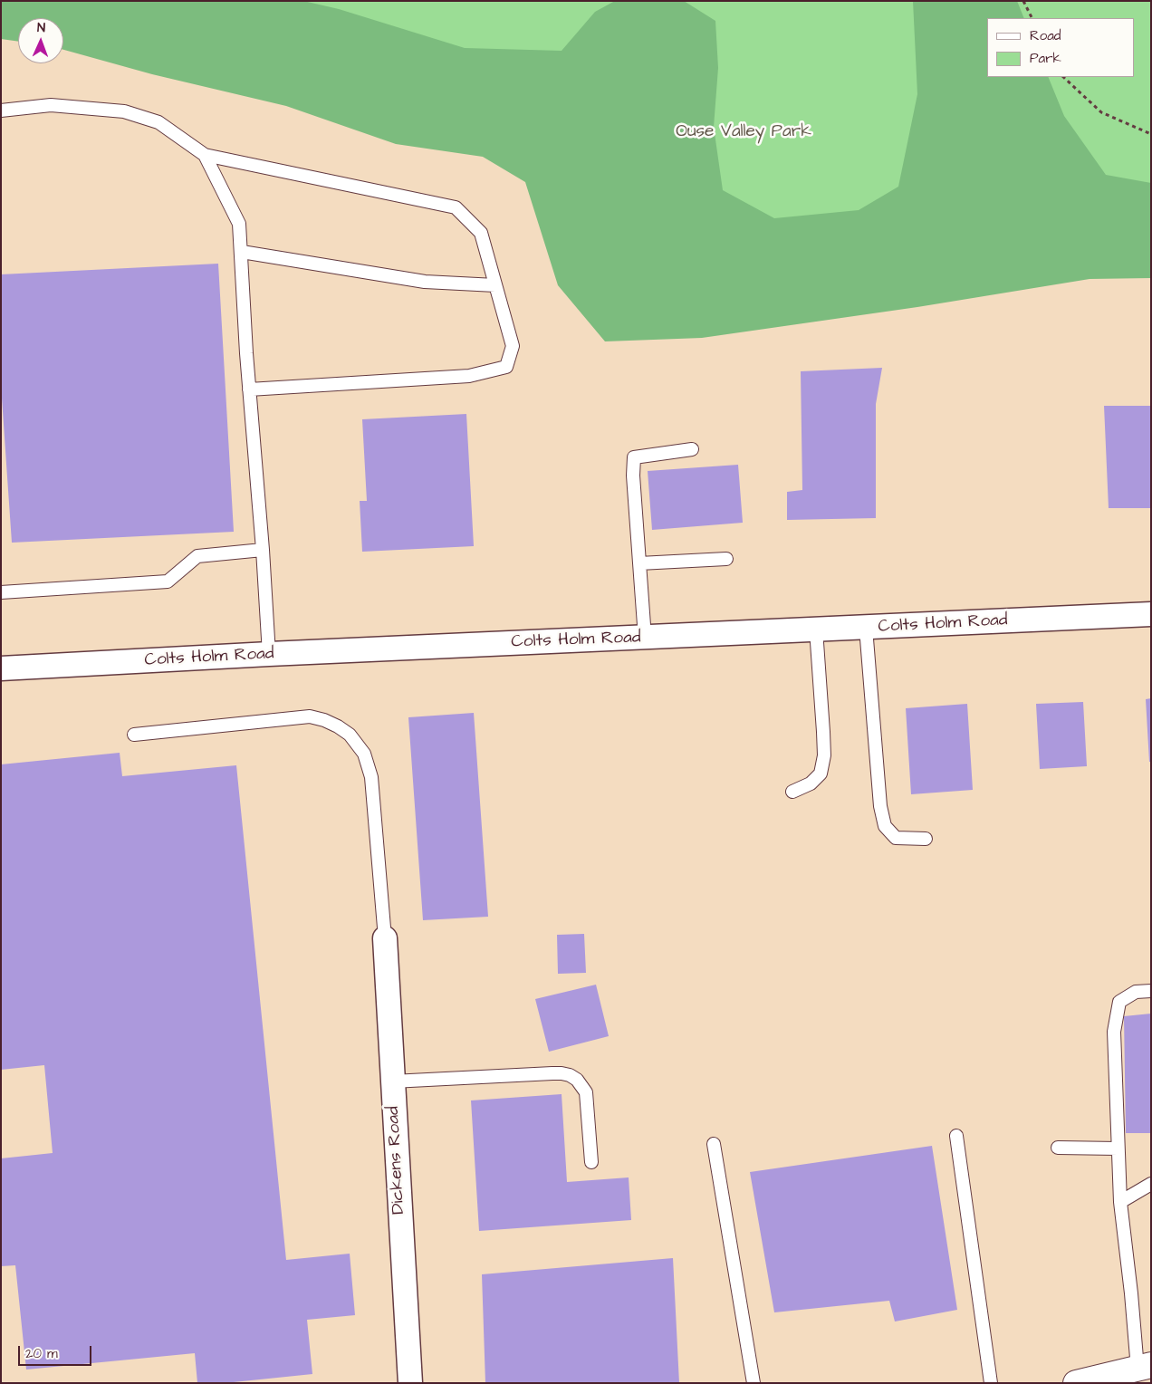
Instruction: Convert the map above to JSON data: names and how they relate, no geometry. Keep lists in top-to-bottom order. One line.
{"streets":{"street":["Colts Holm Road","Dickens Road"]},"parks":["Ouse Valley Park"],"legend":["Road","Park"],"scale_bar":"20 m","north":"top"}
